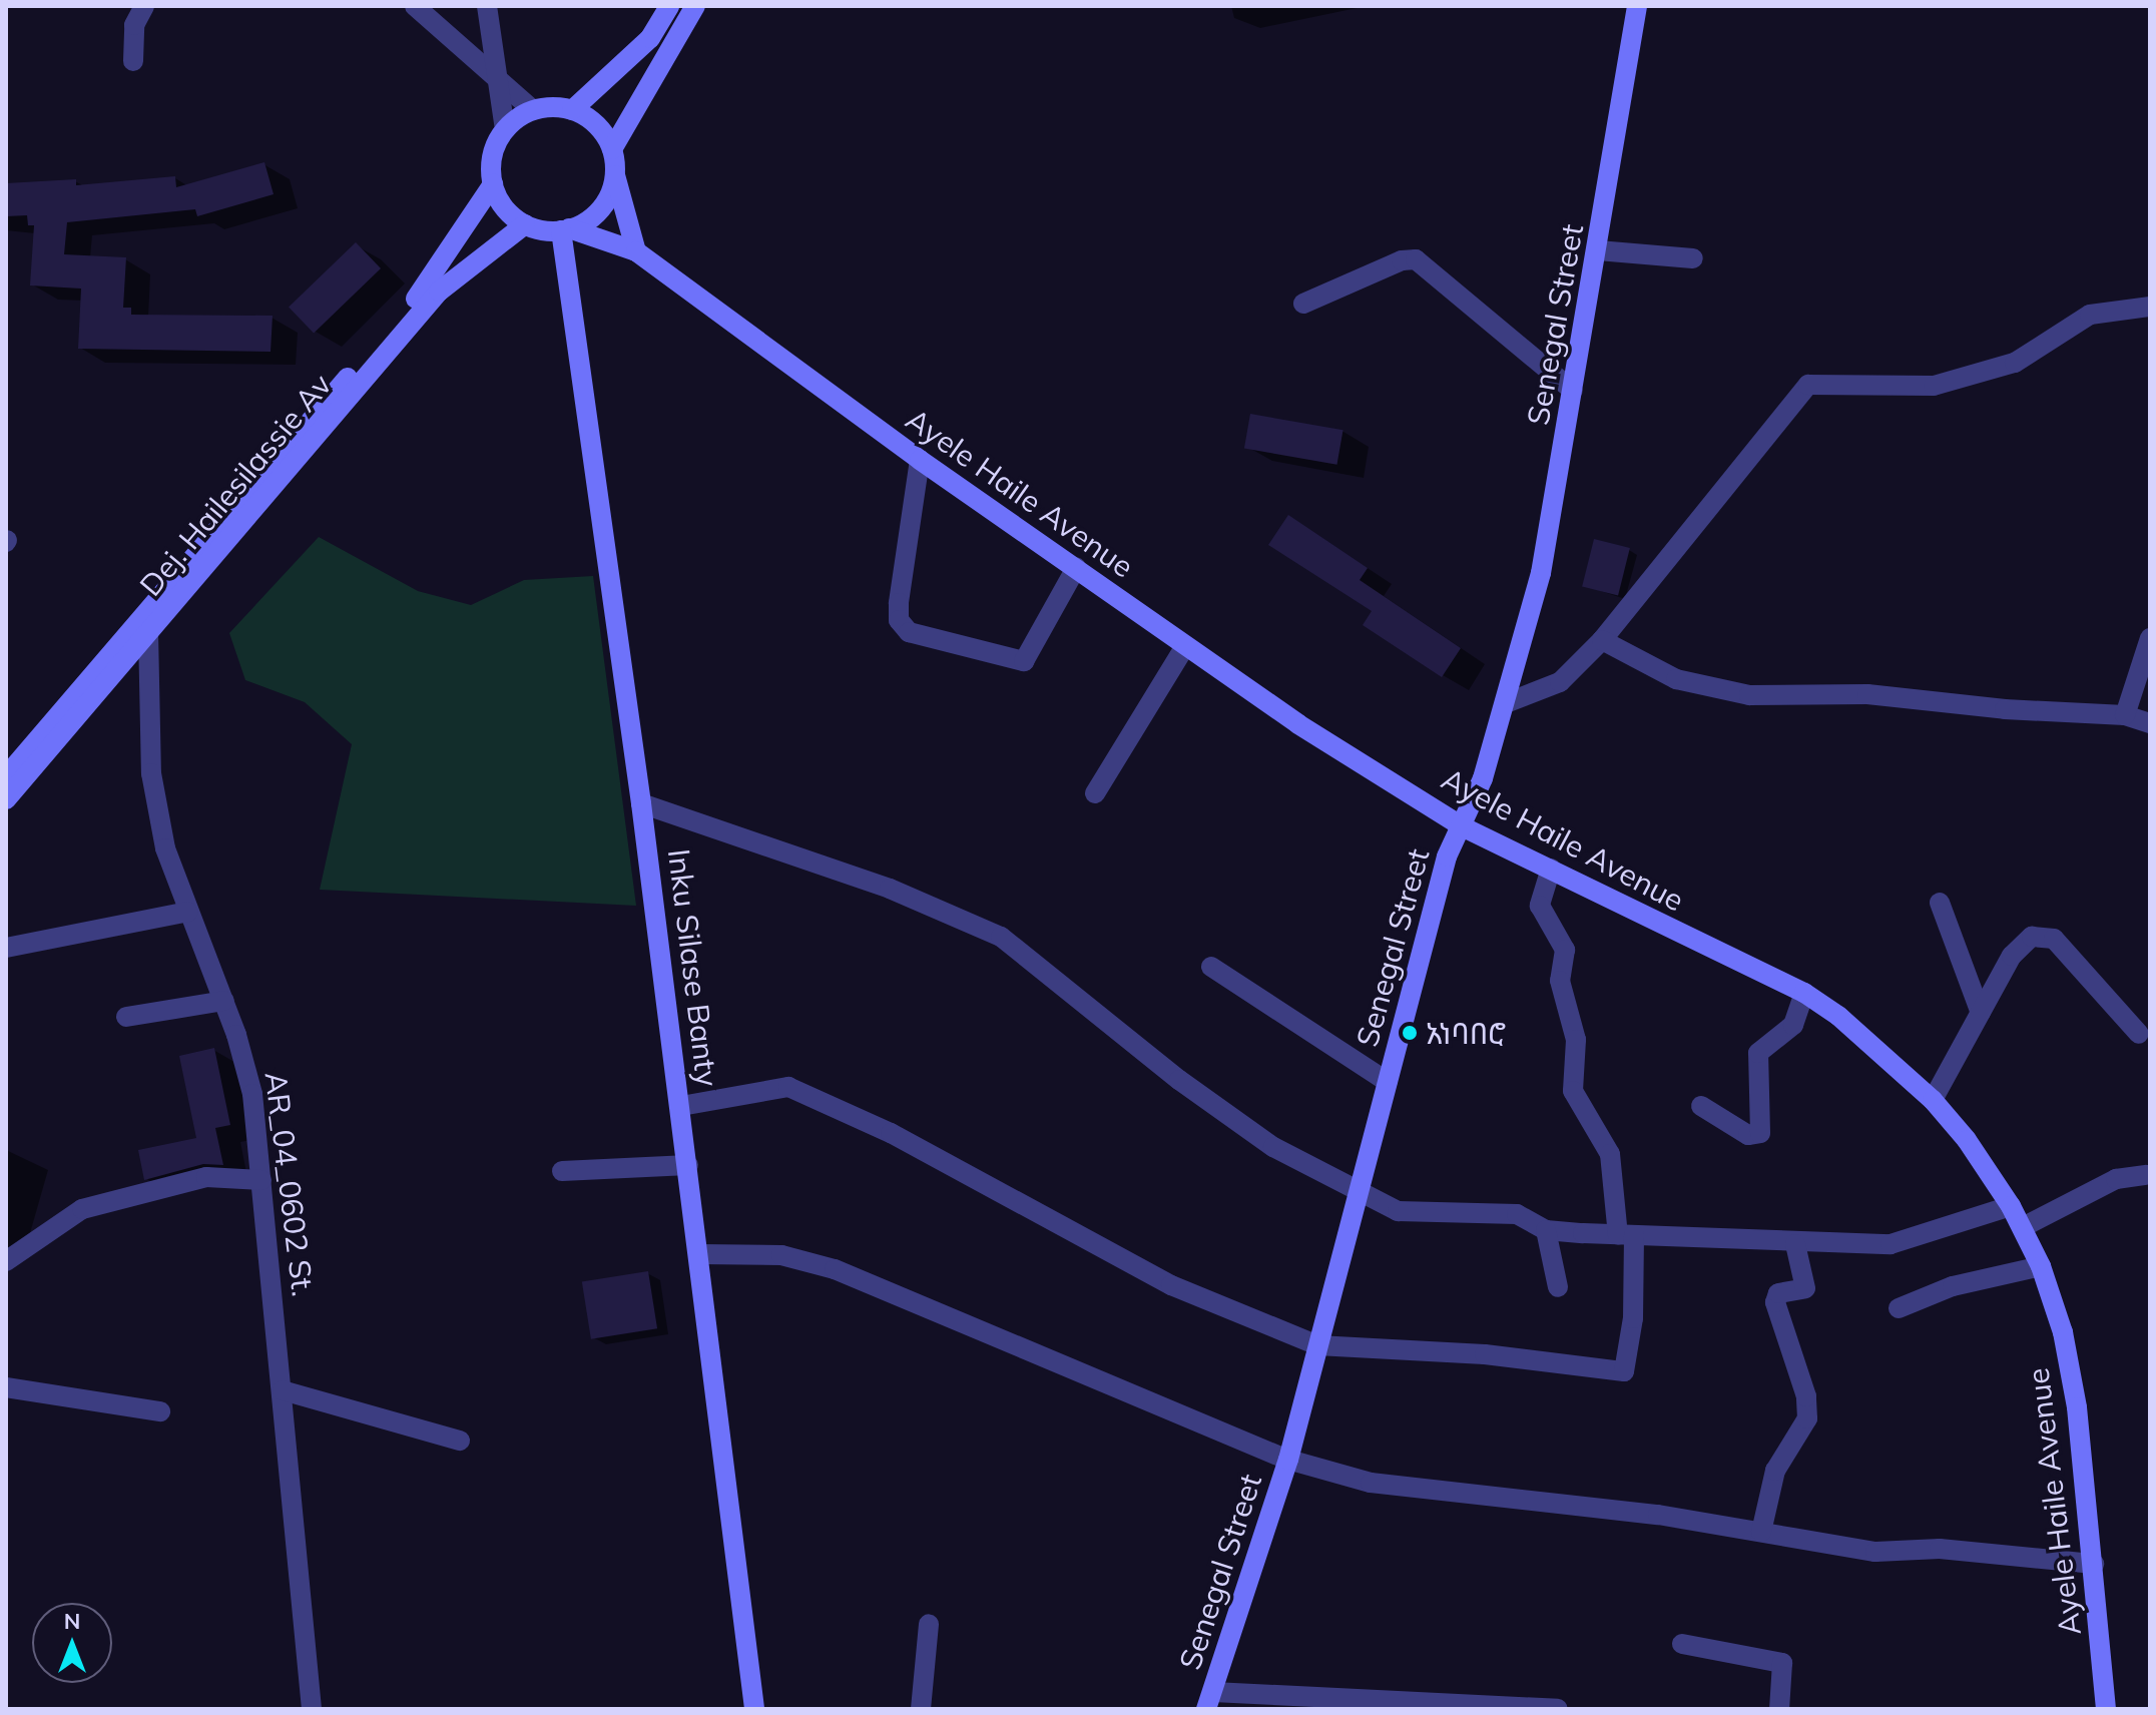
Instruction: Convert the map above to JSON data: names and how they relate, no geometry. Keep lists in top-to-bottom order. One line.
{"streets":{"main road":["Senegal Street","Dej. Hailesilassie Av","Ayele Haile Avenue","Inku Silase Banty"],"street":["AR_04_0602 St."]},"crossings":[["Senegal Street","Ayele Haile Avenue"],["Dej. Hailesilassie Av","Ayele Haile Avenue"],["Dej. Hailesilassie Av","Inku Silase Banty"],["Dej. Hailesilassie Av","AR_04_0602 St."],["Ayele Haile Avenue","Inku Silase Banty"]],"places":["አነባበሮ"],"north":"top"}
